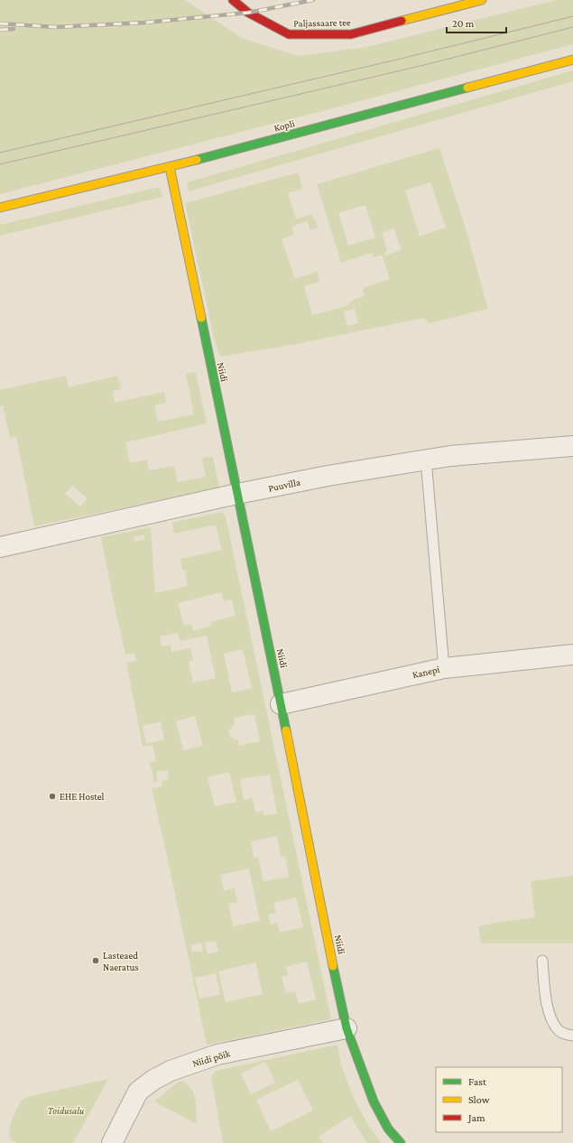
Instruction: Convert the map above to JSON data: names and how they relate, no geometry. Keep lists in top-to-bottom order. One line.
{"streets":{"street":["Paljassaare tee","Kopli","Niidi","Puuvilla","Kanepi","Niidi põik"]},"crossings":[["Kopli","Niidi"],["Niidi","Puuvilla"],["Niidi","Kanepi"],["Niidi","Niidi põik"]],"parks":["Toidusalu"],"places":["EHE Hostel","Lasteaed Naeratus"],"legend":["Fast","Slow","Jam"],"scale_bar":"20 m"}
